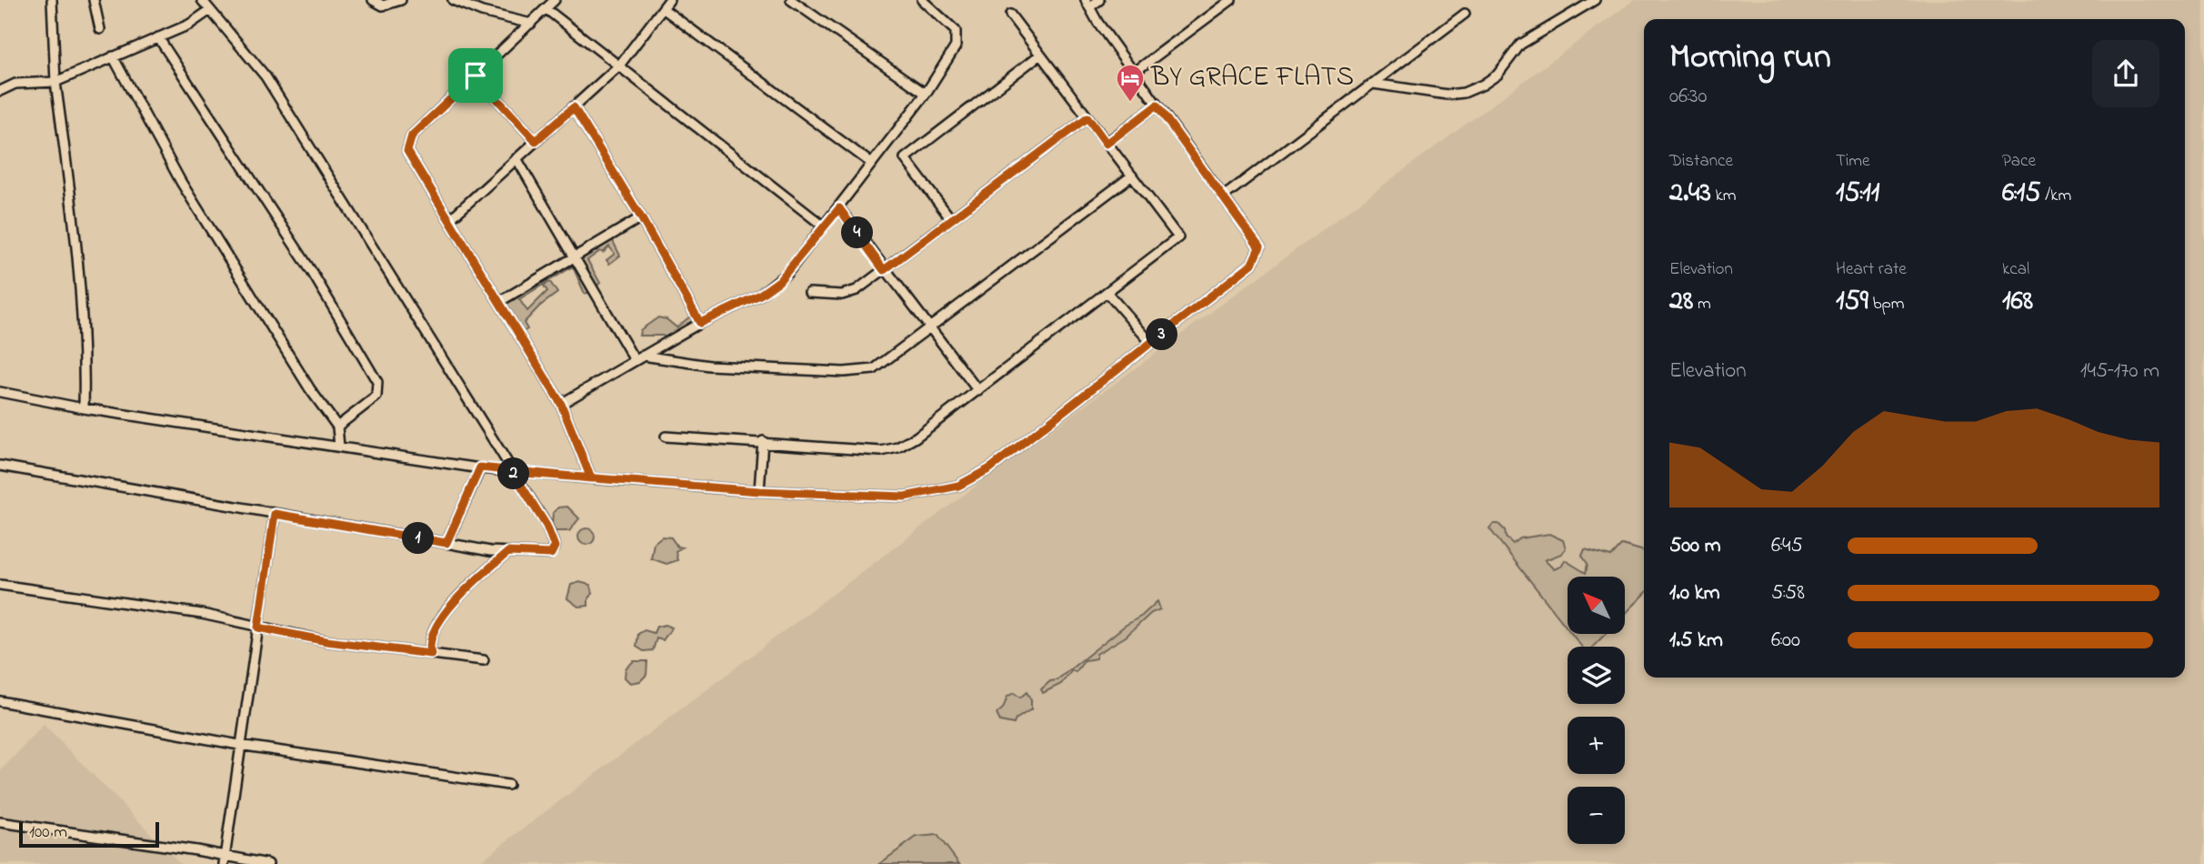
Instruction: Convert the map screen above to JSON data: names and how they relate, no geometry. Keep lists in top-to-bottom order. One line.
{"places":{"hotel":["BY GRACE FLATS"]},"scale_bar":"100 m","north":"top left","page":{"heading":["Morning run","06:30"],"stats":[["Distance","2.43 km"],["Time","15:11"],["Pace","6:15 /km"],["Elevation","28 m"],["Heart rate","159 bpm"],["kcal","168"]],"pins":["4","3","2","1"],"chart":["Elevation","145–170 m"],"list":[{"name":"500 m","note":"6:45"},{"name":"1.0 km","note":"5:58"},{"name":"1.5 km","note":"6:00"}],"map_buttons":["+","−"],"scale":"100 m"}}
